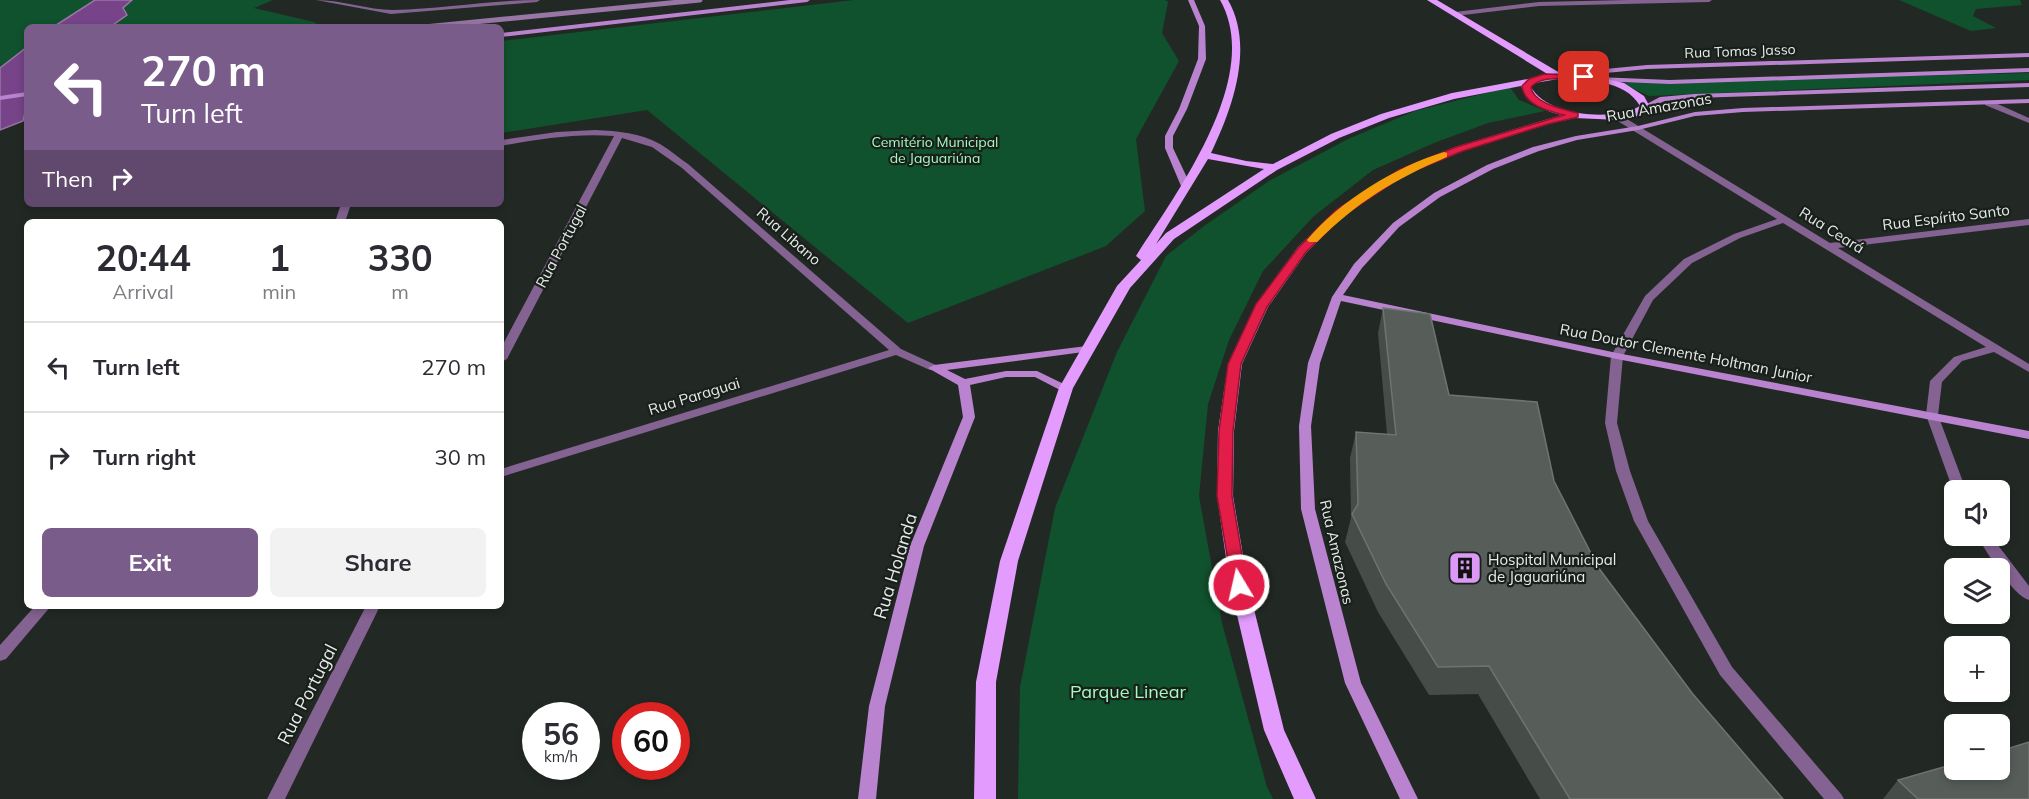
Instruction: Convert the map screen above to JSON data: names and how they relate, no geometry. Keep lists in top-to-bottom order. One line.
{"streets":{"street":["Rua Tomas Jasso","Rua Amazonas","Rua Espírito Santo","Rua Ceará","Rua Libano","Rua Portugal","Rua Doutor Clemente Holtman Junior","Rua Paraguai","Rua Holanda"]},"crossings":[["Rua Amazonas","Rua Ceará"],["Rua Amazonas","Rua Doutor Clemente Holtman Junior"],["Rua Espírito Santo","Rua Ceará"],["Rua Libano","Rua Portugal"],["Rua Libano","Rua Paraguai"]],"parks":["Cemitério Municipal de Jaguariúna","Parque Linear"],"places":{"building":["Hospital Municipal de Jaguariúna"]},"page":{"turn":["270 m","Turn left"],"then":"Then","eta":["20:44","Arrival","1","min","330","m"],"list":[{"name":"Turn left","value":"270 m"},{"name":"Turn right","value":"30 m"}],"map_buttons":["+","−"],"buttons":["Exit","Share"],"speed":"56 km/h","limit":"60"}}
